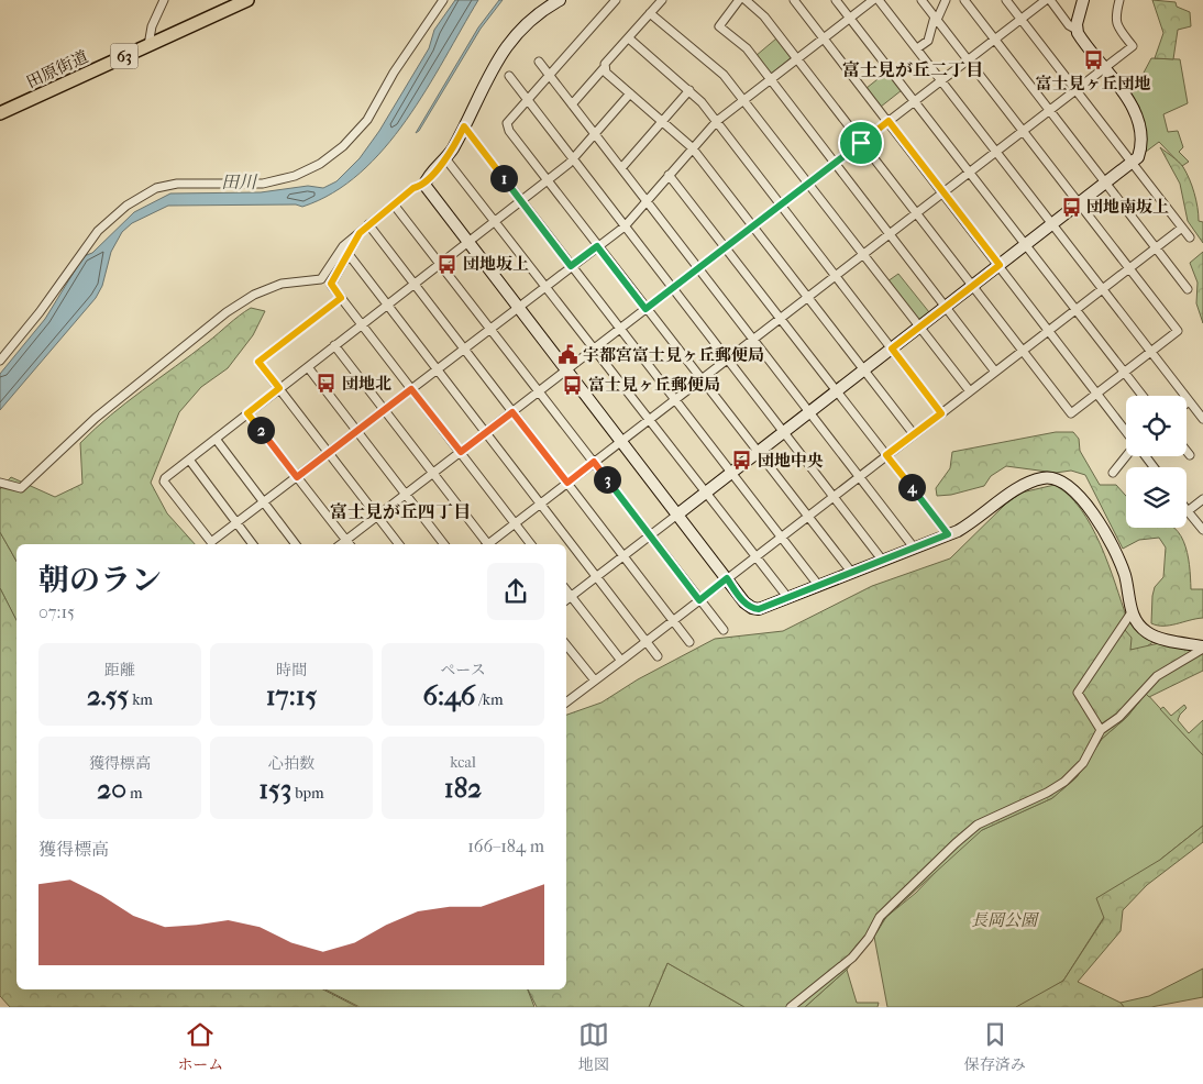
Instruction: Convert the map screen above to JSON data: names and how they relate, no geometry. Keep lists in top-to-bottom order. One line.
{"streets":{"main road":["63","田原街道"]},"districts":["富士見が丘二丁目","富士見が丘四丁目"],"water":["田川"],"parks":["長岡公園"],"places":{"bus stop":["富士見ヶ丘団地","団地南坂上","団地坂上","団地北","富士見ヶ丘郵便局","団地中央"],"public building":["宇都宮富士見ヶ丘郵便局"]},"page":{"pins":["1","2","3","4"],"heading":["朝のラン","07:15"],"stats":[["距離","2.55 km"],["時間","17:15"],["ペース","6:46 /km"],["獲得標高","20 m"],["心拍数","153 bpm"],["kcal","182"]],"chart":["獲得標高","166–184 m"],"tabs":["ホーム","地図","保存済み"]}}
